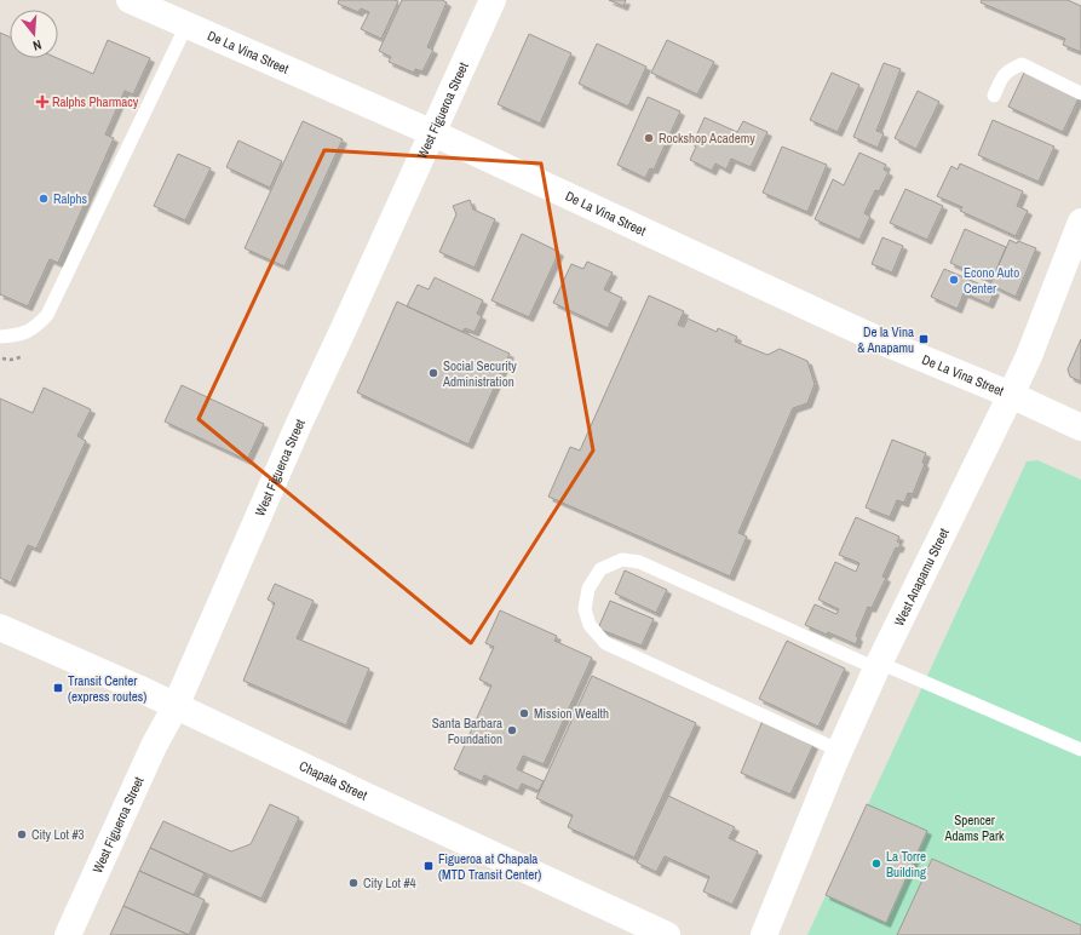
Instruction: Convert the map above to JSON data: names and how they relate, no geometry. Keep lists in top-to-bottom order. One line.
{"streets":{"street":["De La Vina Street","West Figueroa Street","West Anapamu Street","Chapala Street"]},"crossings":[["De La Vina Street","West Figueroa Street"],["De La Vina Street","West Anapamu Street"],["West Figueroa Street","Chapala Street"]],"parks":["Spencer Adams Park"],"places":{"health":["Ralphs Pharmacy"],"other":["Rockshop Academy","Ralphs","Econo Auto Center","Social Security Administration","Mission Wealth","Santa Barbara Foundation","City Lot #3","La Torre Building","City Lot #4"],"transit":["De la Vina & Anapamu","Transit Center (express routes)","Figueroa at Chapala (MTD Transit Center)"]},"north":"bottom"}
